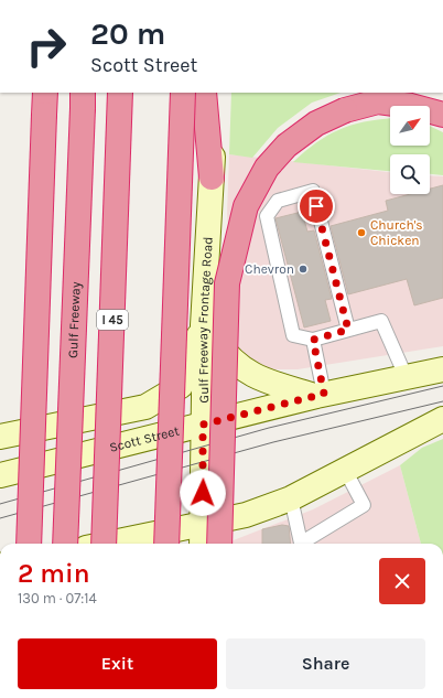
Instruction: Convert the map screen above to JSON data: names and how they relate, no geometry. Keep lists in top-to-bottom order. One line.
{"streets":{"highway":["Gulf Freeway","I 45"],"main road":["Gulf Freeway Frontage Road","Scott Street"]},"crossings":[["Gulf Freeway Frontage Road","Scott Street"]],"places":["Church's Chicken","Chevron"],"north":"top right","page":{"turn":["20 m","Scott Street"],"heading":["2 min","130 m · 07:14"],"buttons":["Exit","Share"]}}
